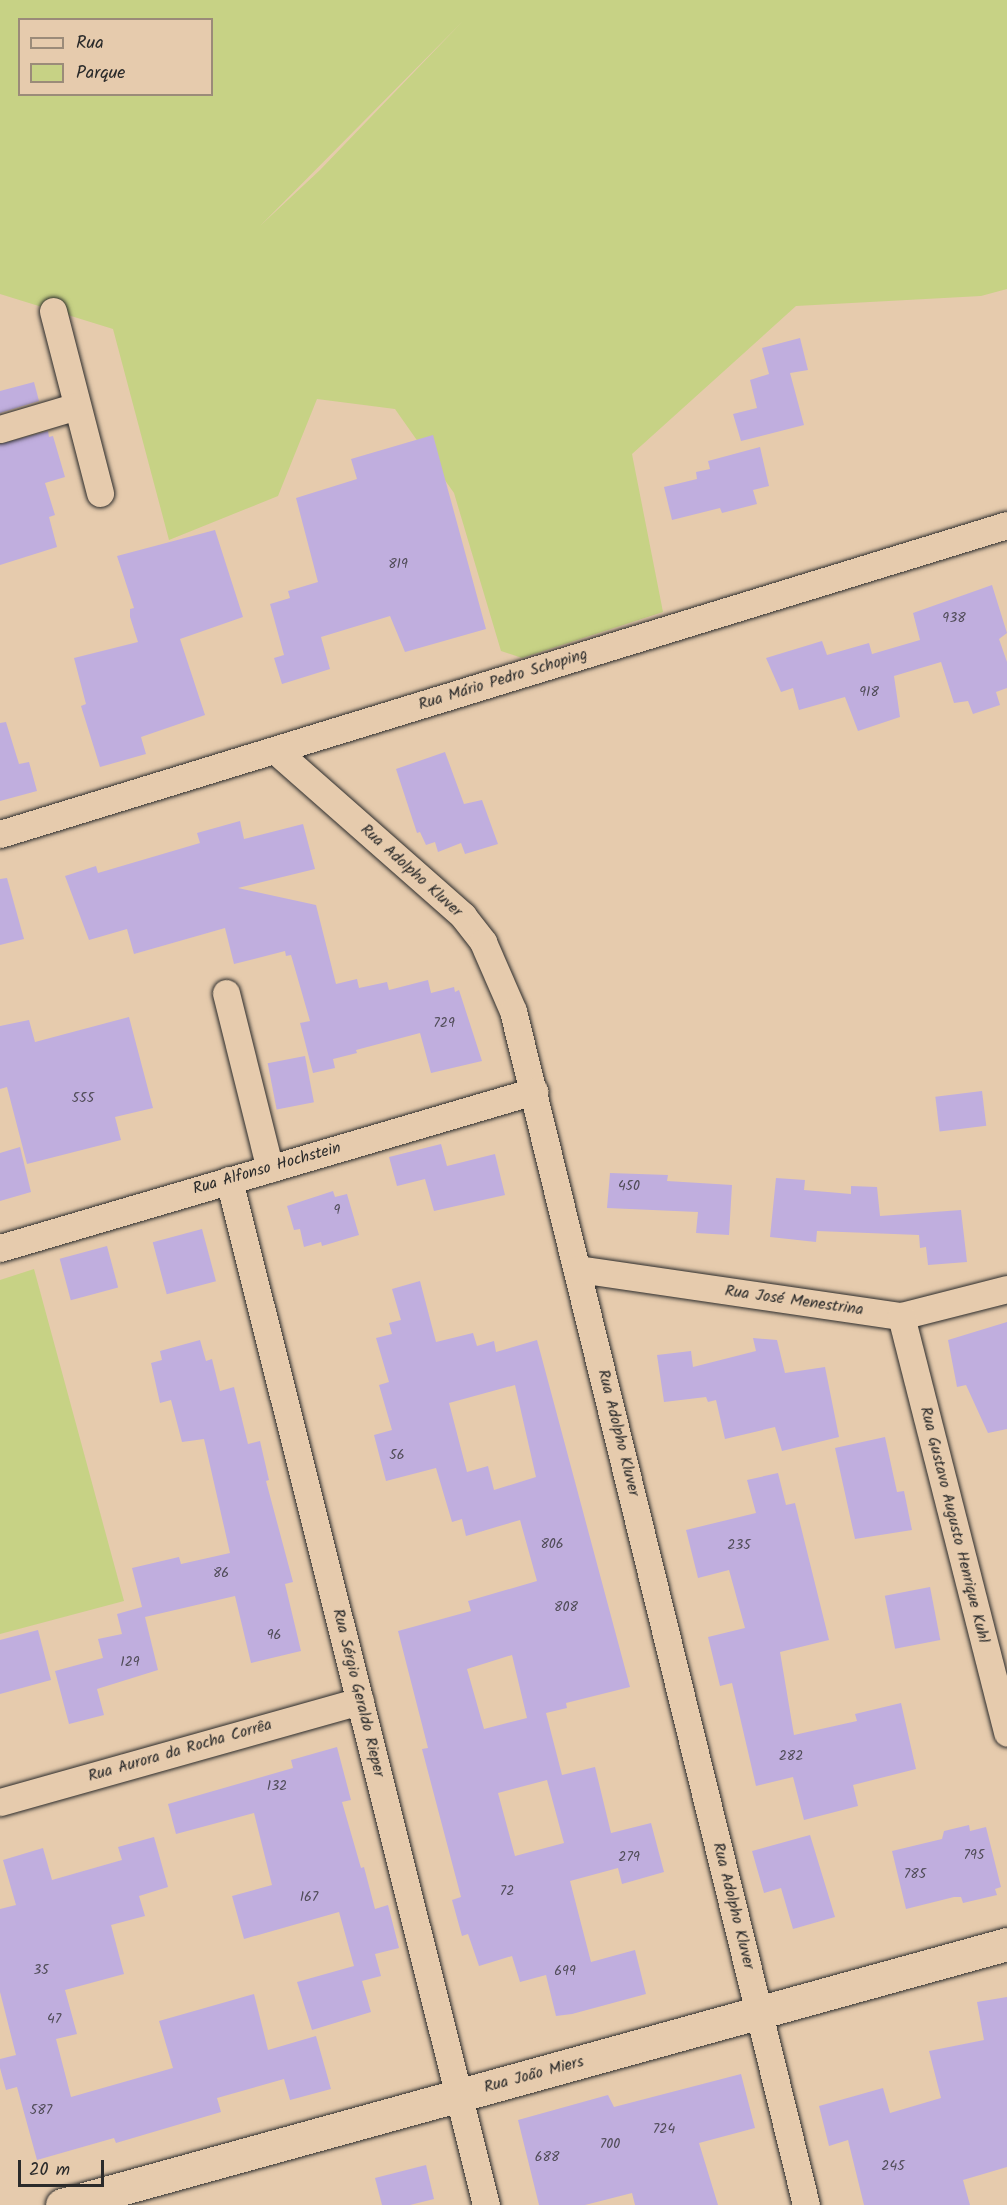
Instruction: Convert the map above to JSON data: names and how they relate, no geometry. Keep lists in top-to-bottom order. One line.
{"streets":{"street":["Rua Mário Pedro Schoping","Rua Adolpho Kluver","Rua Alfonso Hochstein","Rua José Menestrina","Rua Gustavo Augusto Henrique Kuhl","Rua Sérgio Geraldo Rieper","Rua Aurora da Rocha Corrêa","Rua João Miers"]},"crossings":[["Rua Mário Pedro Schoping","Rua Adolpho Kluver"],["Rua Adolpho Kluver","Rua Alfonso Hochstein"],["Rua Adolpho Kluver","Rua José Menestrina"],["Rua Adolpho Kluver","Rua João Miers"],["Rua Alfonso Hochstein","Rua Sérgio Geraldo Rieper"],["Rua José Menestrina","Rua Gustavo Augusto Henrique Kuhl"],["Rua Sérgio Geraldo Rieper","Rua Aurora da Rocha Corrêa"],["Rua Sérgio Geraldo Rieper","Rua João Miers"]],"house_numbers":["819","938","918","729","555","450","9","56","806","235","86","808","96","129","282","132","795","279","785","72","167","35","699","47","587","724","700","688","245"],"legend":["Rua","Parque"],"scale_bar":"20 m"}
